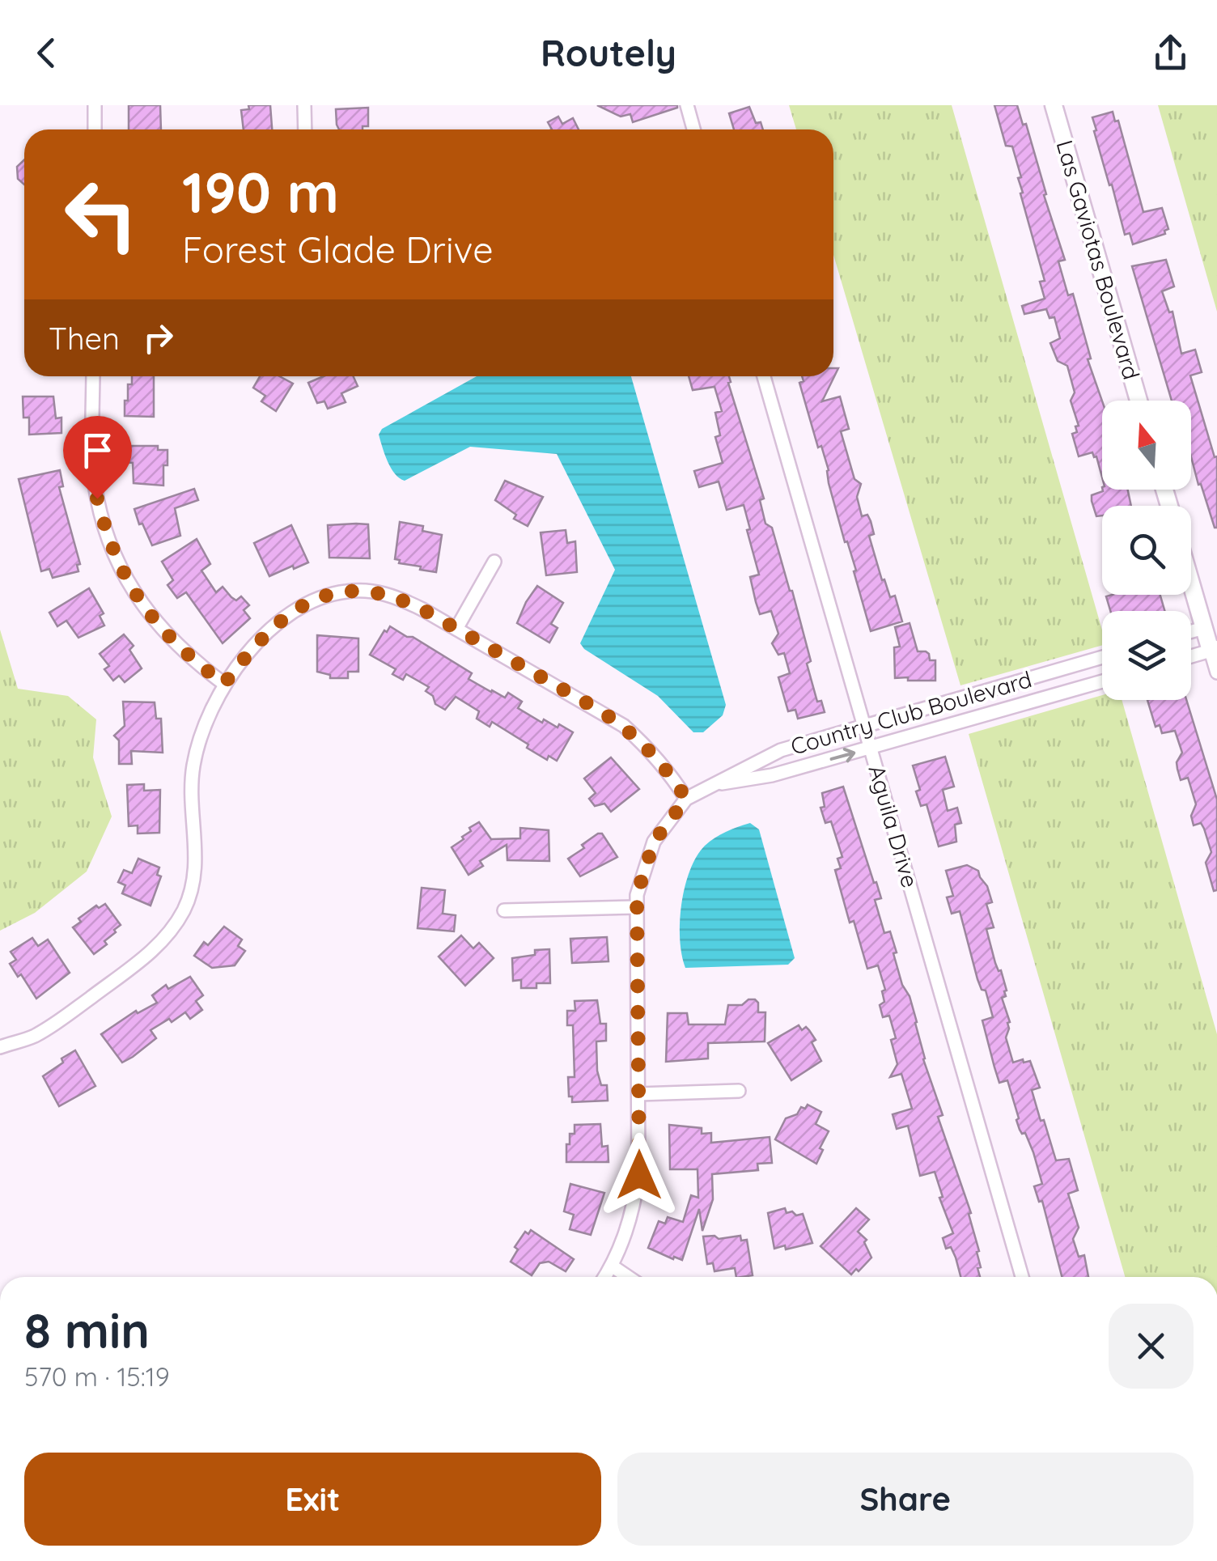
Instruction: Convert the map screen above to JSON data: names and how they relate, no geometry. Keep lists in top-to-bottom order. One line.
{"streets":{"street":["Las Gaviotas Boulevard","Country Club Boulevard","Aguila Drive"]},"crossings":[["Country Club Boulevard","Aguila Drive"]],"north":"top","page":{"header":"Routely","turn":["190 m","Forest Glade Drive"],"then":"Then","heading":["8 min","570 m · 15:19"],"buttons":["Exit","Share"]}}
